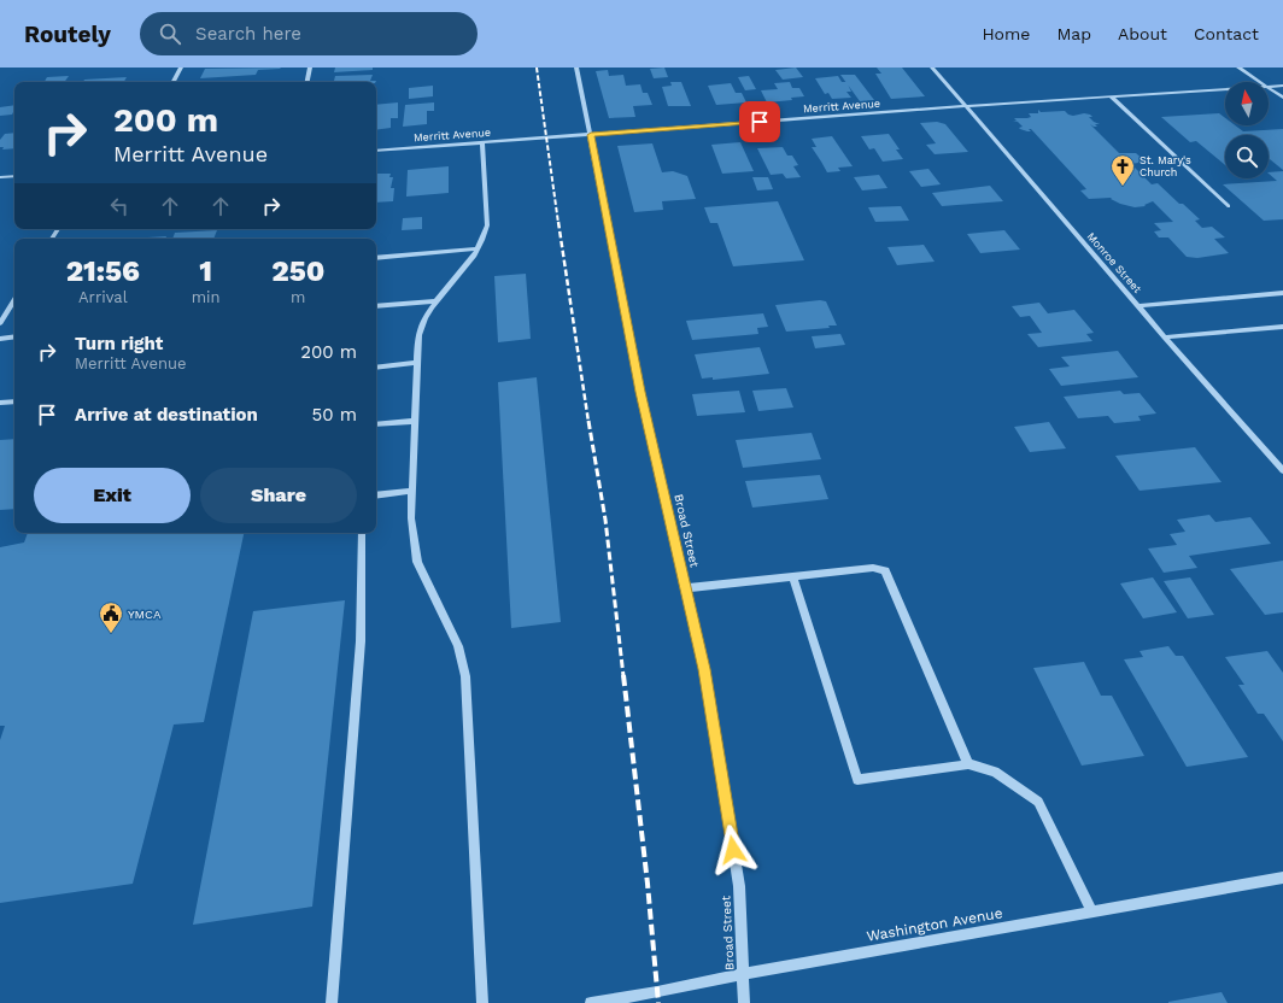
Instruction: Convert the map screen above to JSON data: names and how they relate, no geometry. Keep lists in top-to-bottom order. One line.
{"streets":{"street":["Merritt Avenue","Monroe Street","Broad Street","Washington Avenue"]},"crossings":[["Merritt Avenue","Monroe Street"],["Merritt Avenue","Broad Street"],["Broad Street","Washington Avenue"]],"places":{"church":["St. Mary's Church"],"public building":["YMCA"]},"north":"top","page":{"header":"Routely","search":"Search here","nav":["Home","Map","About","Contact"],"turn":["200 m","Merritt Avenue"],"eta":["21:56","Arrival","1","min","250","m"],"list":[{"name":"Turn right","note":"Merritt Avenue","value":"200 m"},{"name":"Arrive at destination","value":"50 m"}],"buttons":["Exit","Share"]}}
